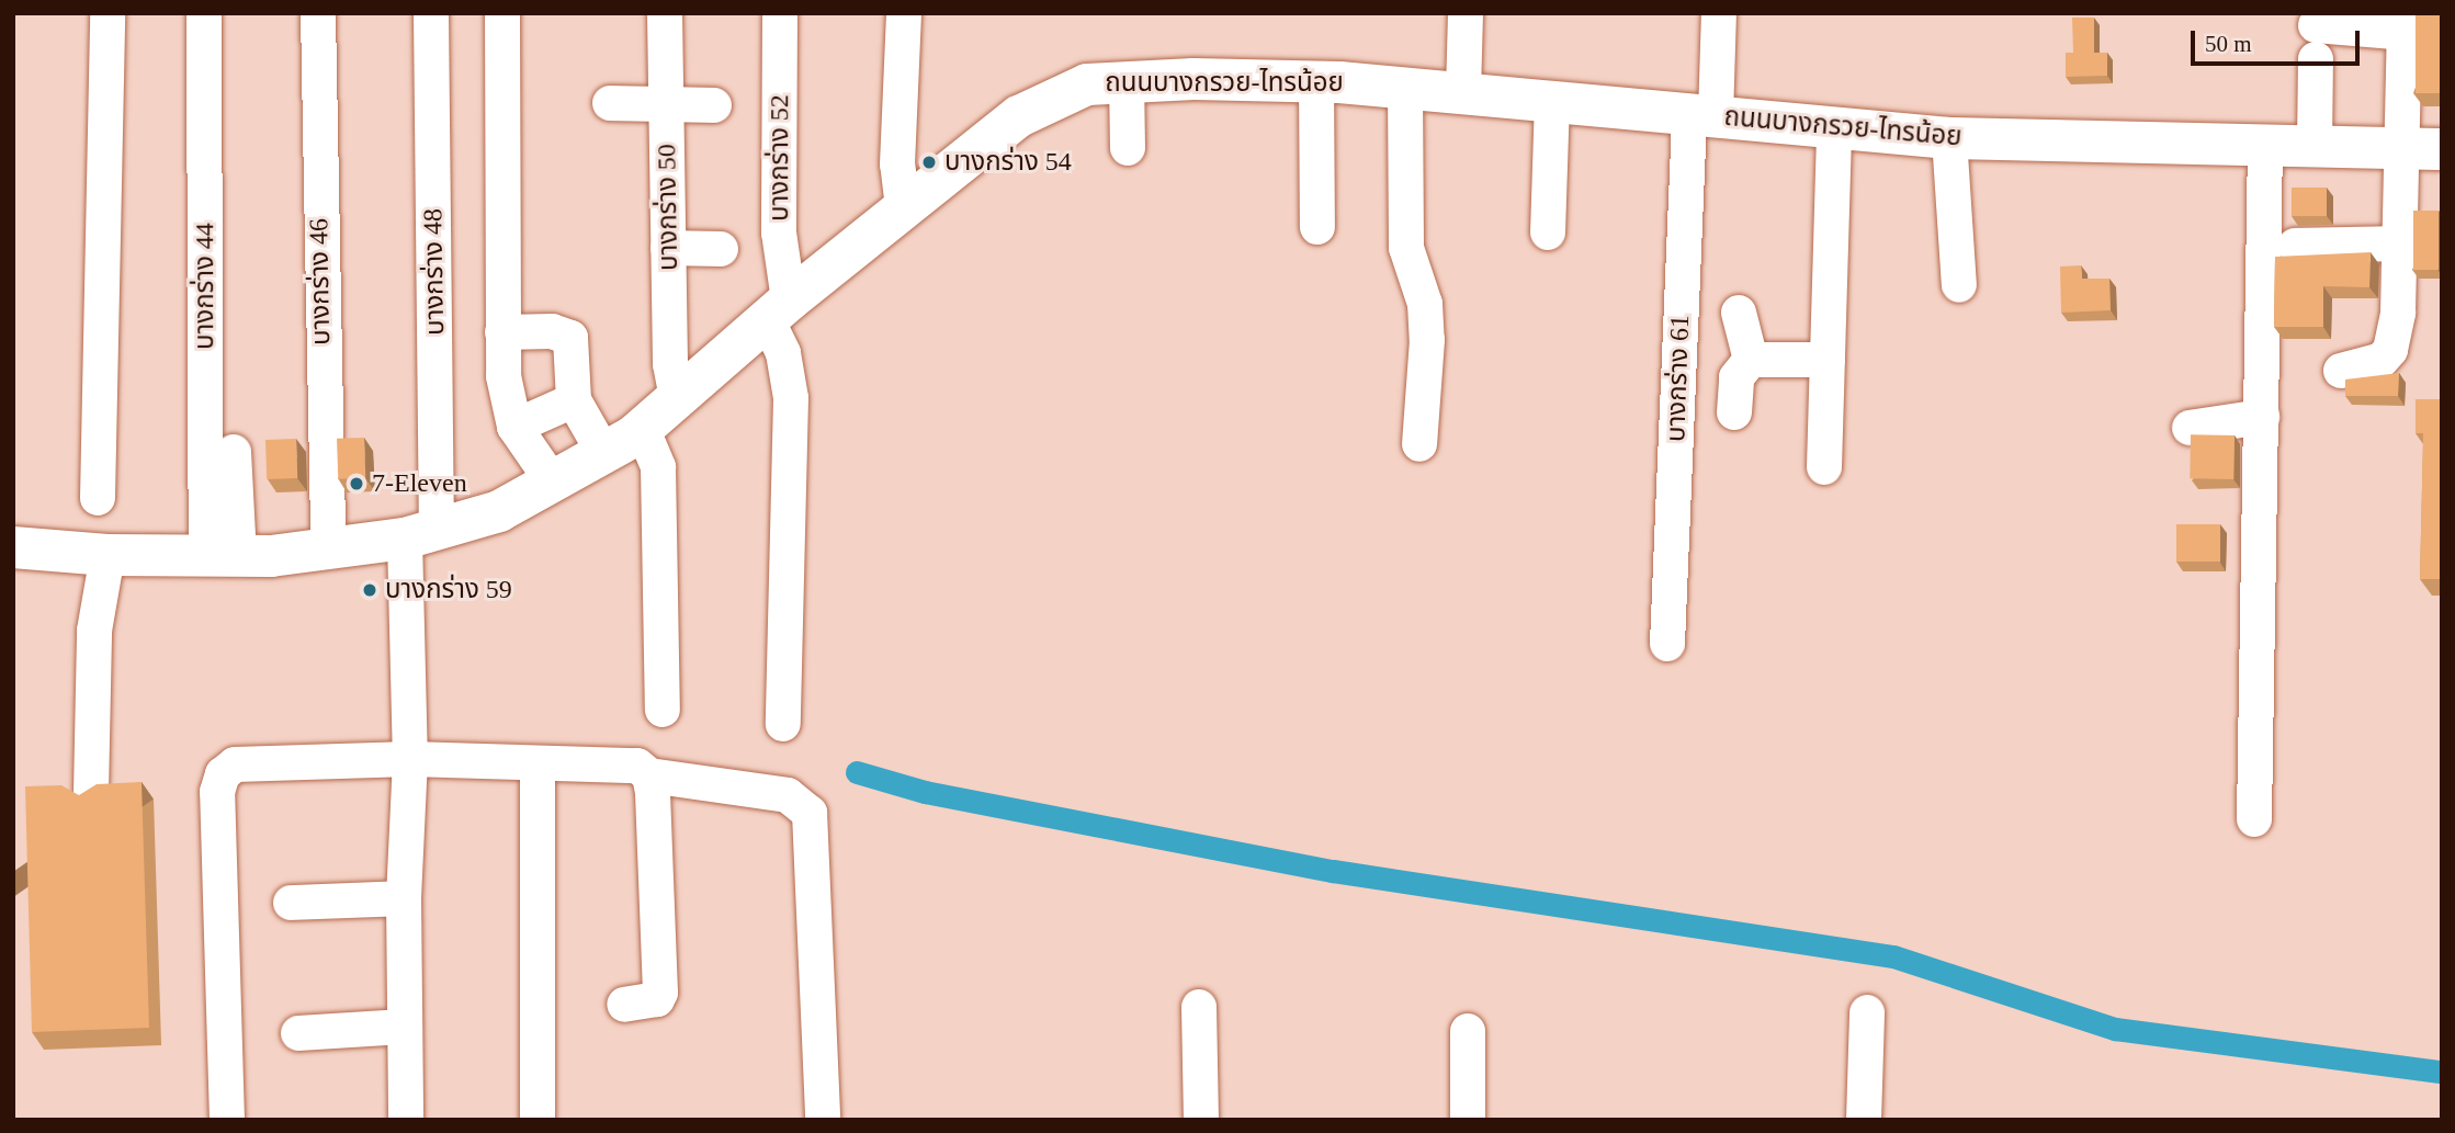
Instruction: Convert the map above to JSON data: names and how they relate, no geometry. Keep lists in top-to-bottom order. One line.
{"streets":{"main road":["ถนนบางกรวย-ไทรน้อย"],"street":["บางกร่าง 52","บางกร่าง 50","บางกร่าง 48","บางกร่าง 46","บางกร่าง 44","บางกร่าง 61"]},"crossings":[["ถนนบางกรวย-ไทรน้อย","บางกร่าง 52"],["ถนนบางกรวย-ไทรน้อย","บางกร่าง 50"],["ถนนบางกรวย-ไทรน้อย","บางกร่าง 48"],["ถนนบางกรวย-ไทรน้อย","บางกร่าง 46"],["ถนนบางกรวย-ไทรน้อย","บางกร่าง 44"],["ถนนบางกรวย-ไทรน้อย","บางกร่าง 61"]],"places":["บางกร่าง 54","7-Eleven","บางกร่าง 59"],"scale_bar":"50 m"}
